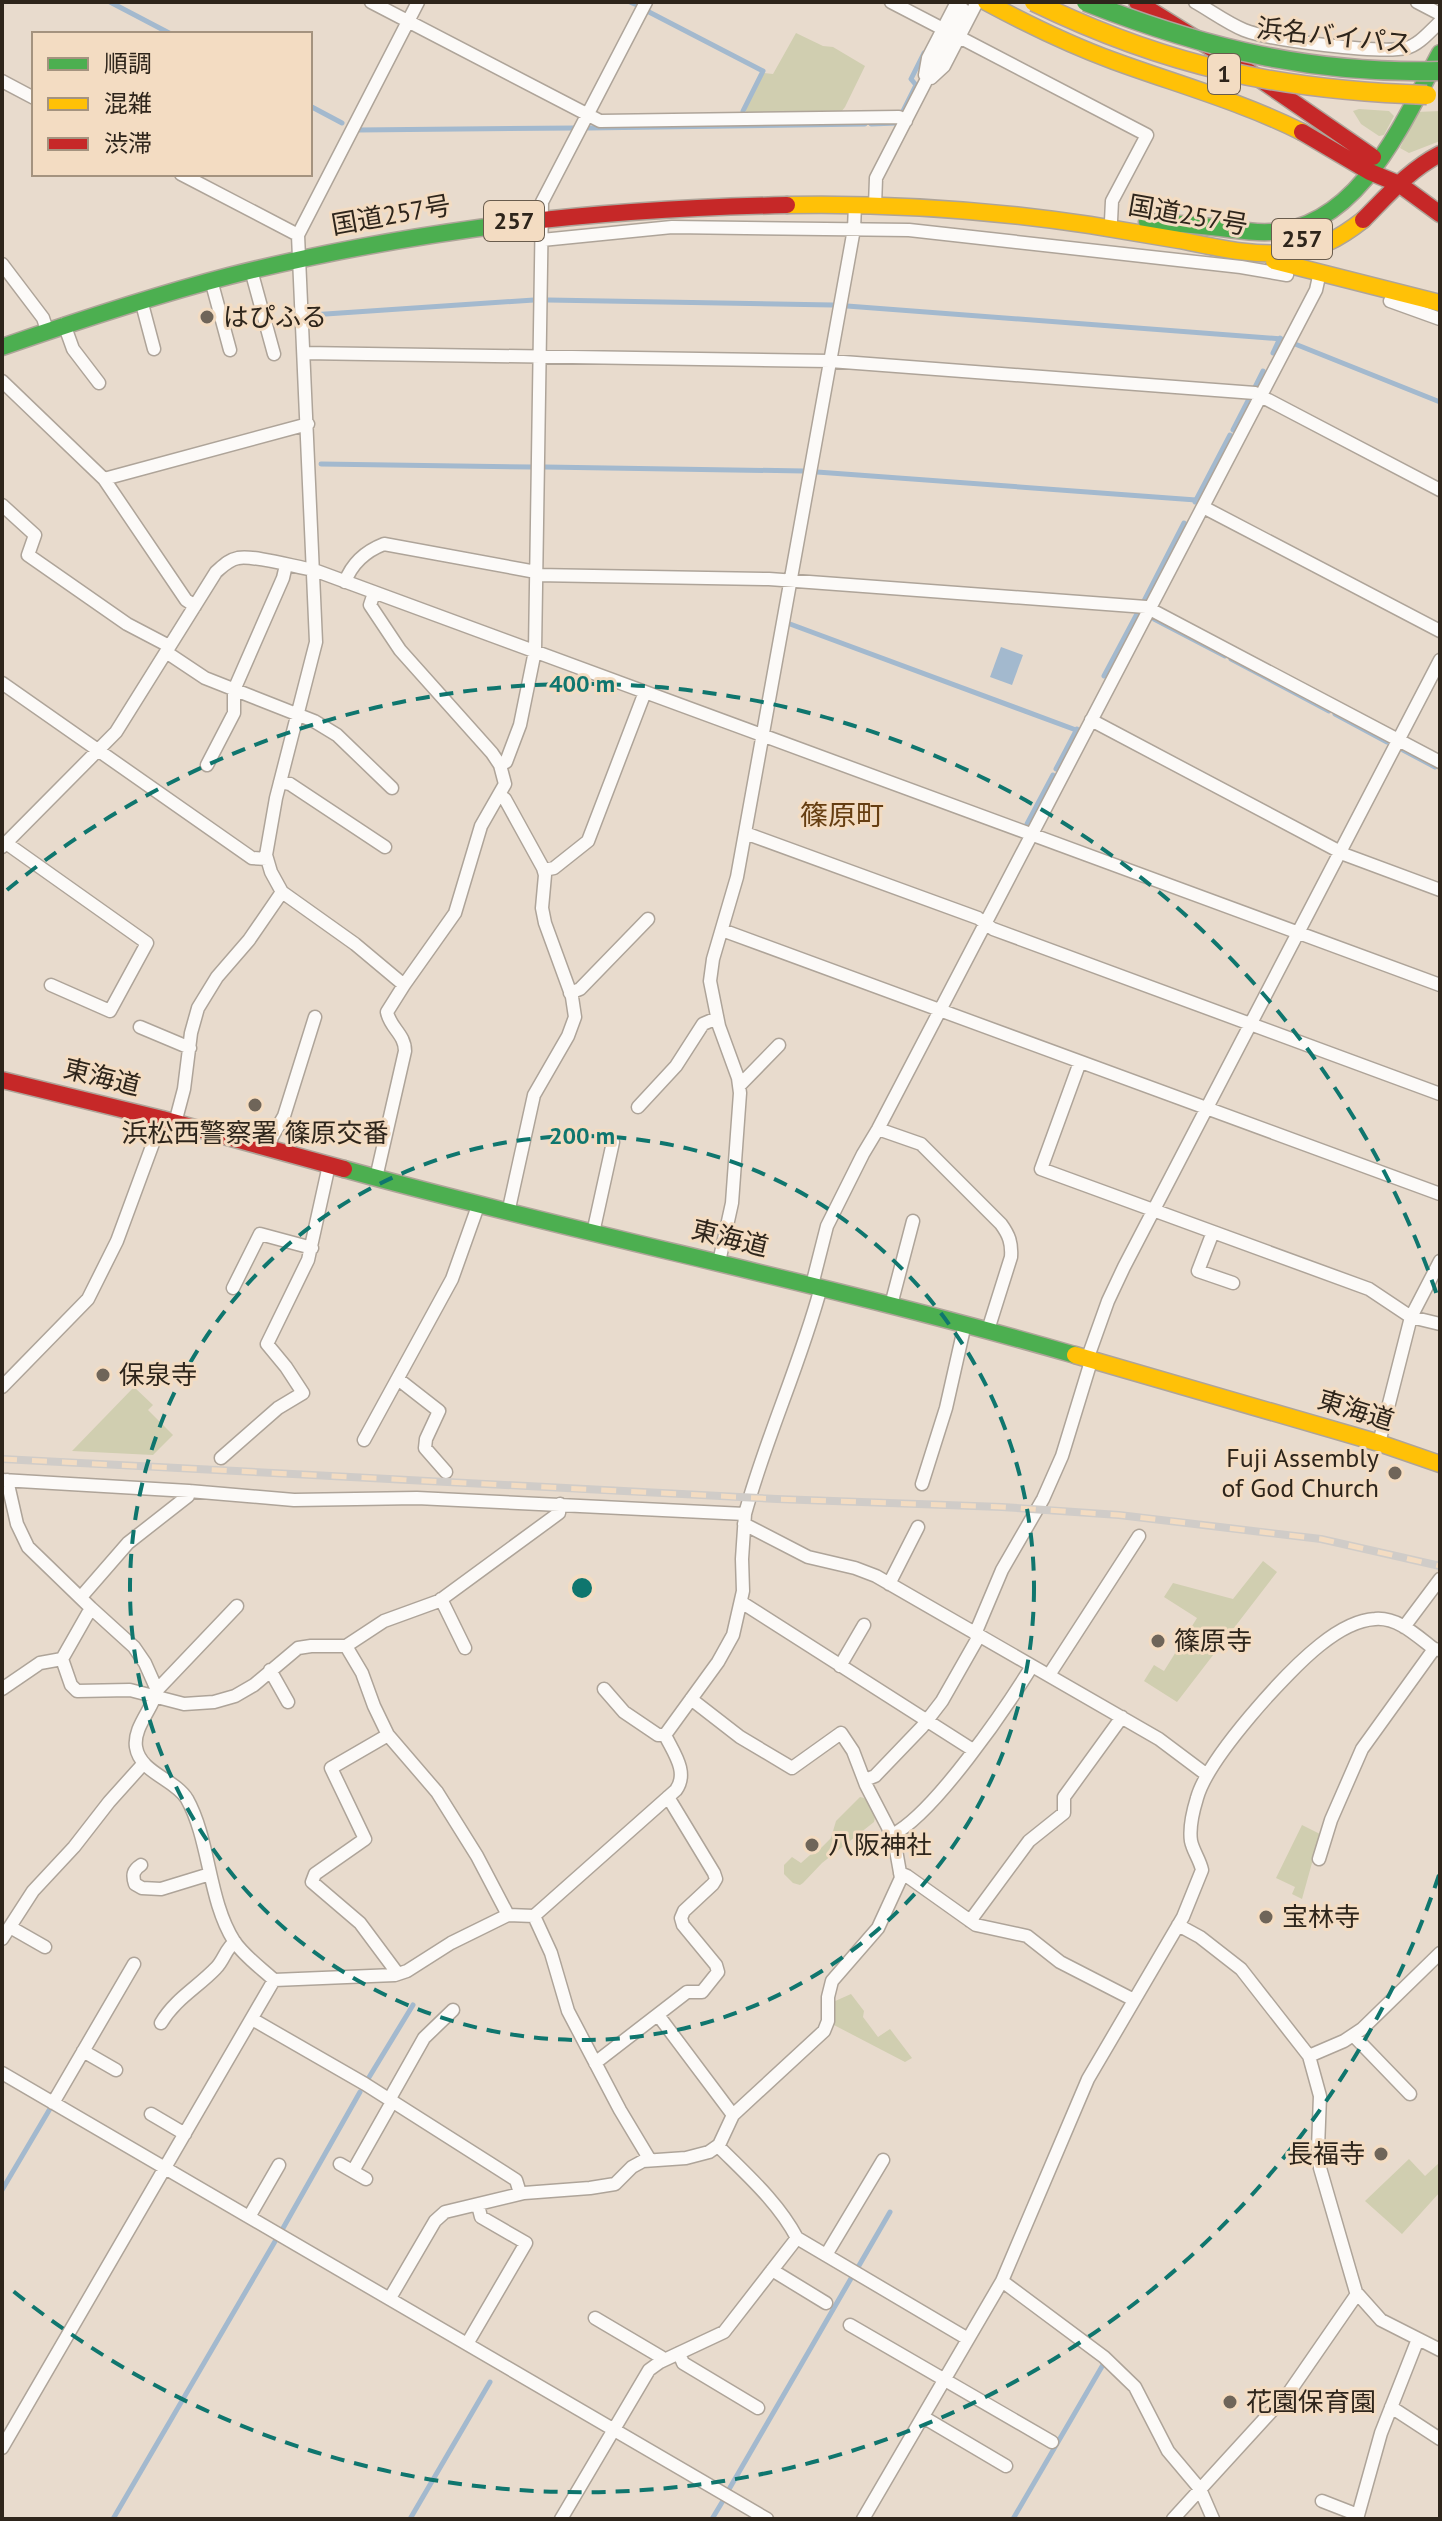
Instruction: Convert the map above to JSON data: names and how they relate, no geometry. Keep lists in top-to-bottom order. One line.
{"streets":{"main road":["浜名バイパス","1","国道257号","257","東海道"]},"crossings":[["国道257号","257"]],"districts":["篠原町"],"places":["はぴふる","浜松西警察署 篠原交番","保泉寺","Fuji Assembly of God Church","篠原寺","八阪神社","宝林寺","長福寺","花園保育園"],"legend":["順調","混雑","渋滞"],"rings":["400 m","200 m"]}
